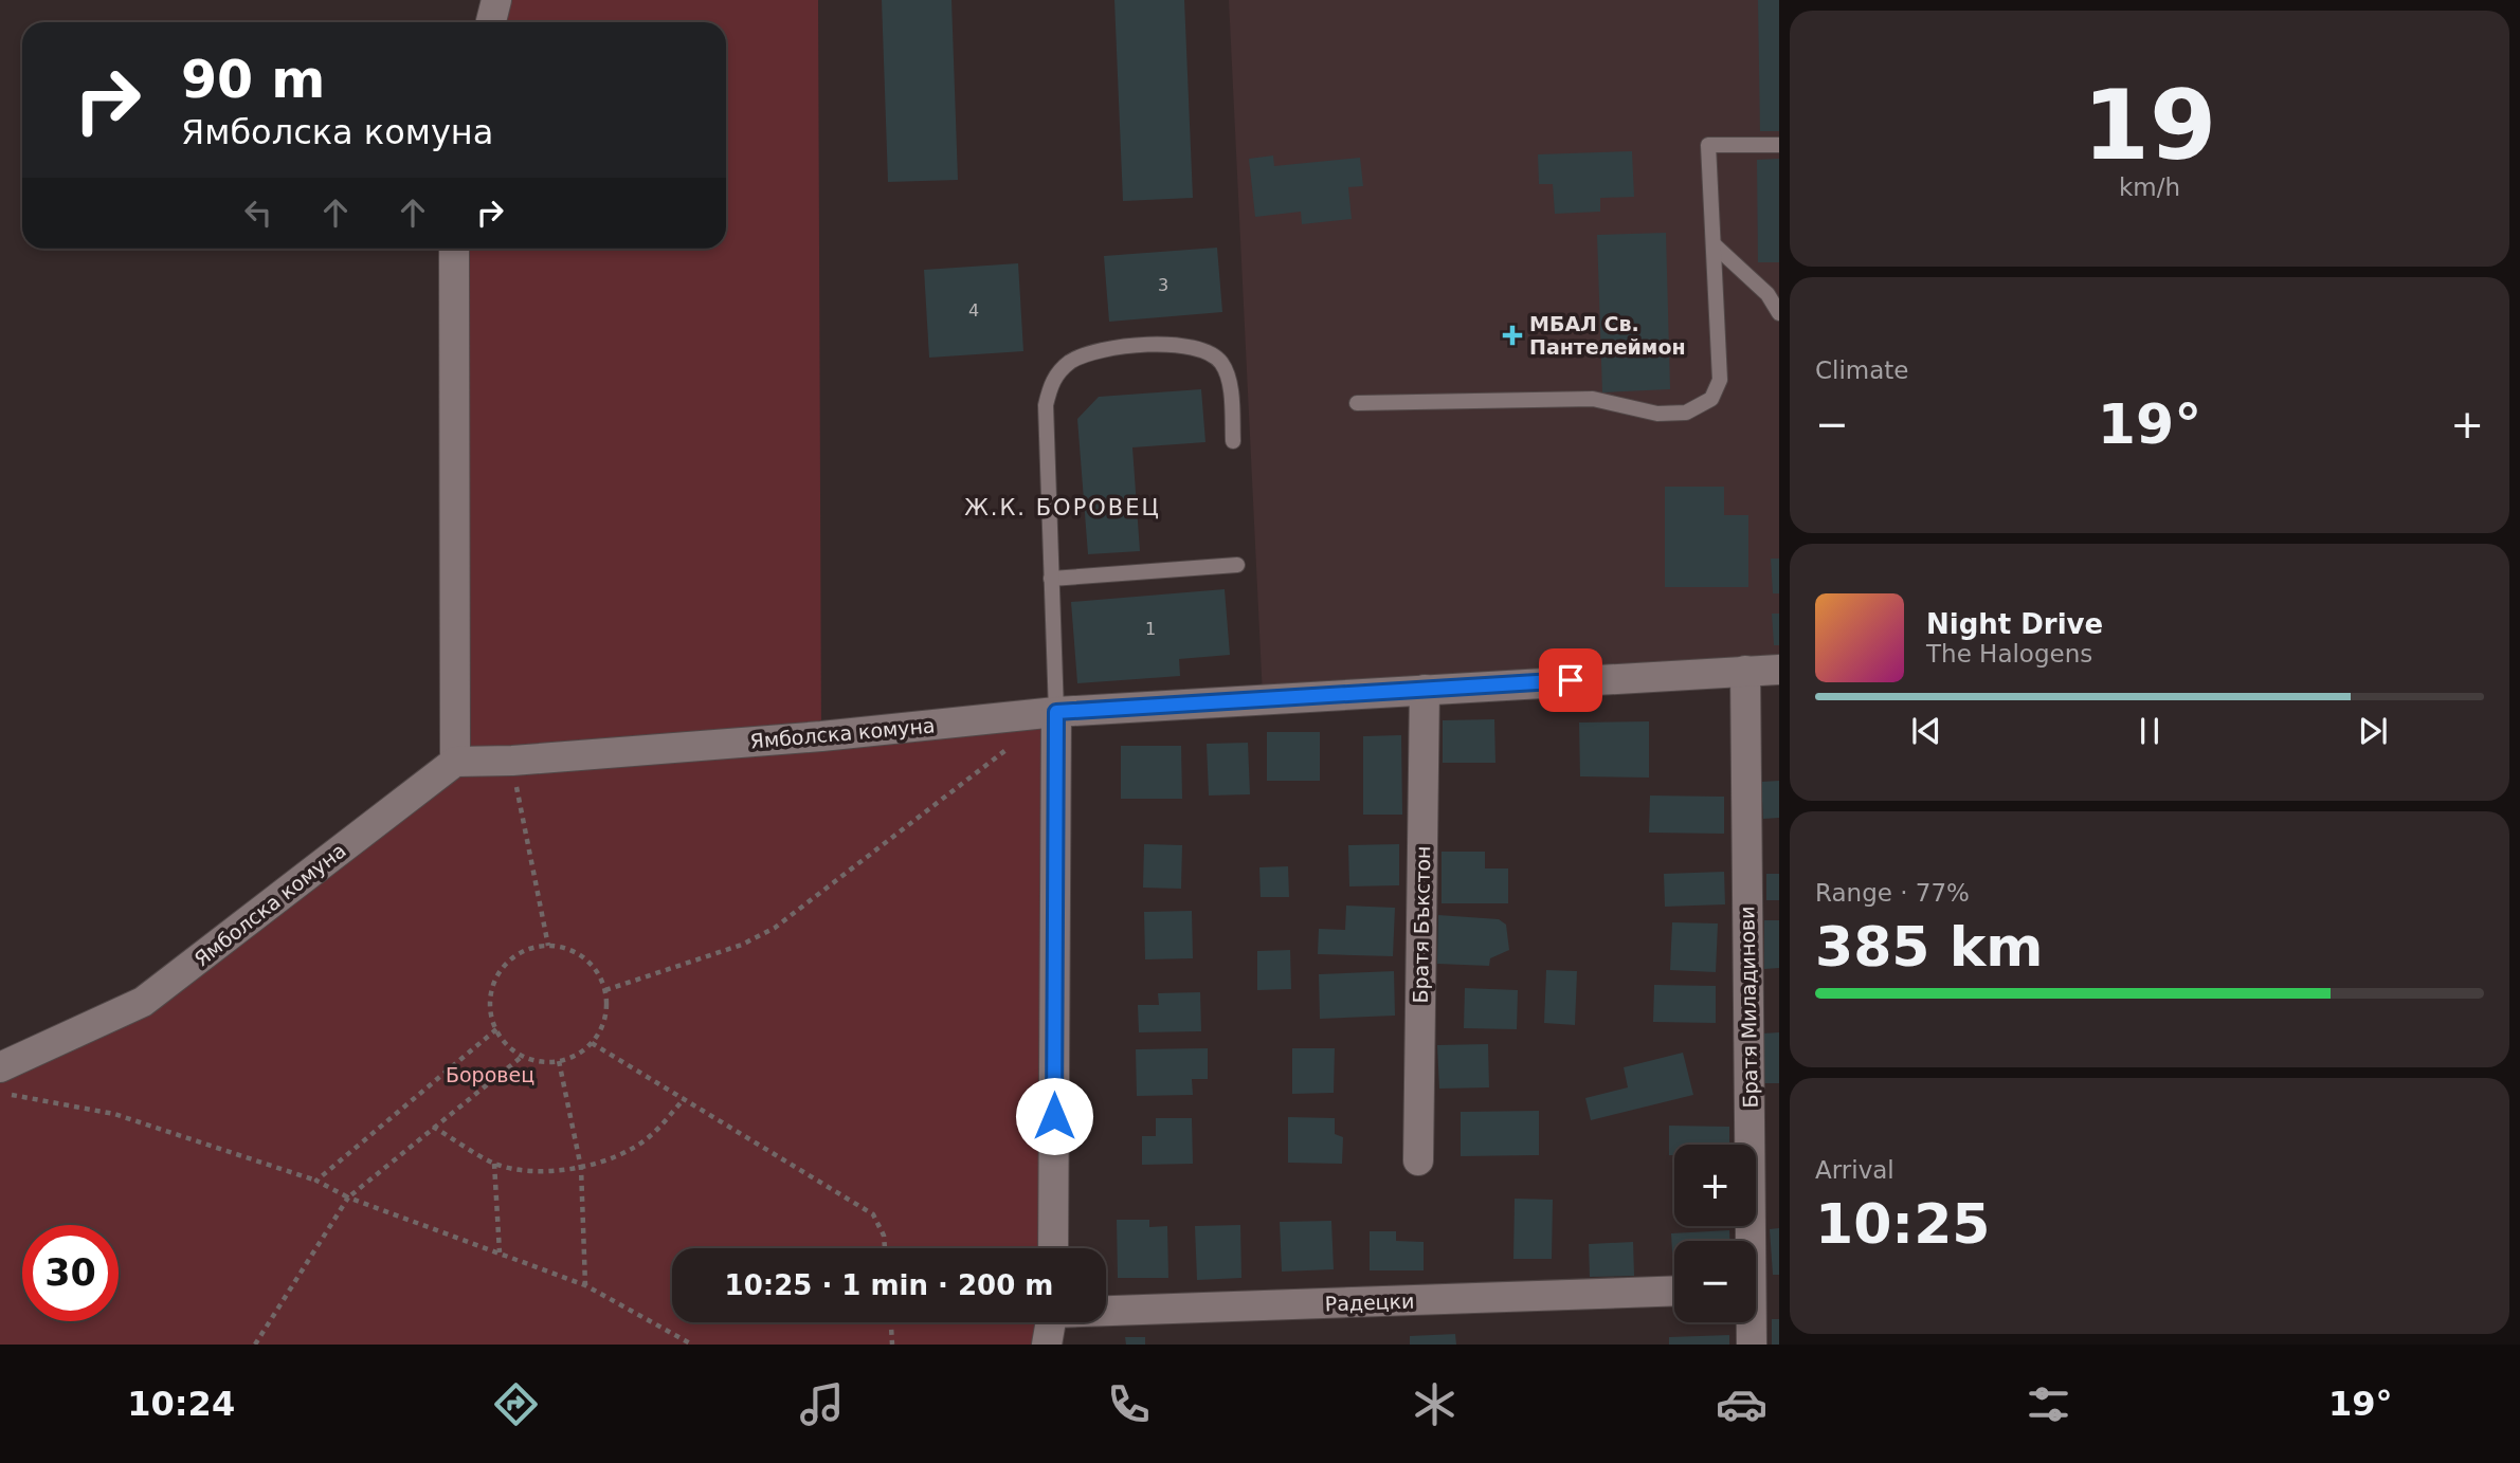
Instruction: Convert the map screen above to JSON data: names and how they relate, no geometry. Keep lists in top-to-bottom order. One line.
{"streets":{"street":["Ямболска комуна","Братя Бъкстон","Братя Миладинови","Радецки"]},"crossings":[["Ямболска комуна","Братя Бъкстон"],["Ямболска комуна","Братя Миладинови"]],"districts":["Ж.К. БОРОВЕЦ"],"parks":["Боровец"],"places":{"health":["МБАЛ Св. Пантелеймон"]},"house_numbers":["3","4","1"],"page":{"tile":[["19","km/h"],"Climate",["Range · 77%","385 km"],["Arrival","10:25"]],"turn":["90 m","Ямболска комуна"],"heat":["−","19°","+"],"song":["Night Drive","The Halogens"],"map_buttons":["+","−"],"limit":"30","trip":"10:25 · 1 min · 200 m","tabs":["10:24","19°"]}}
